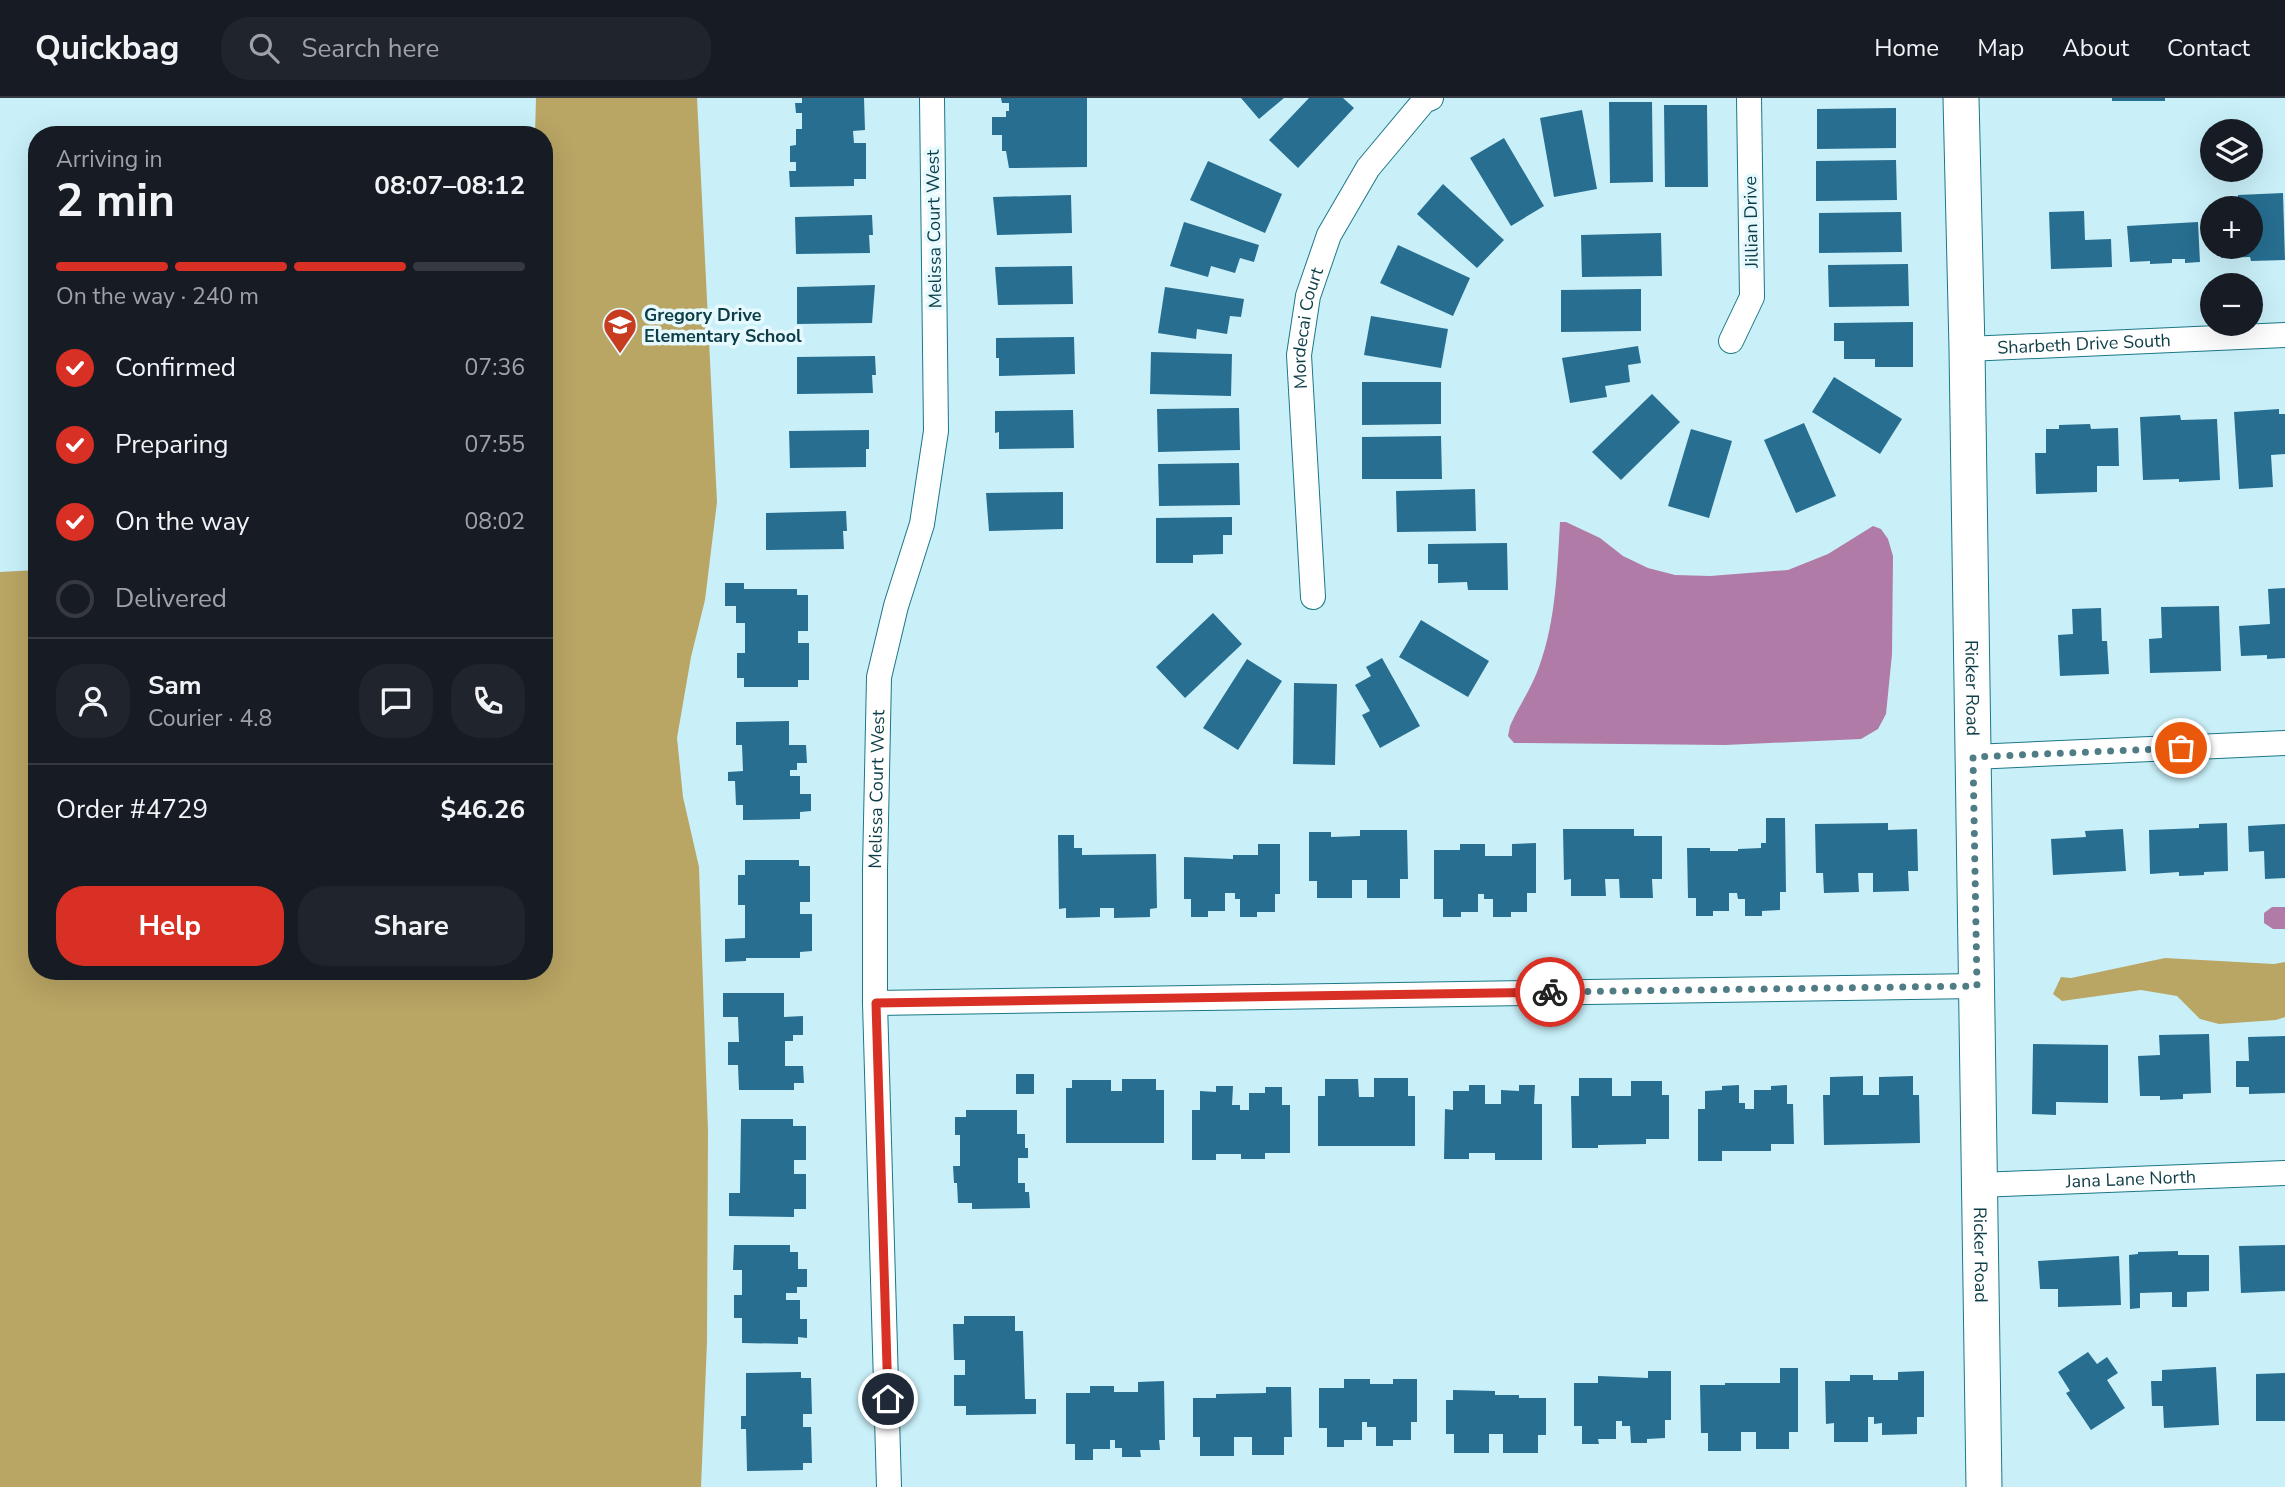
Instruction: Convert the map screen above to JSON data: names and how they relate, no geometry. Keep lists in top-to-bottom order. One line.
{"streets":{"street":["Jillian Drive","Melissa Court West","Mordecai Court","Sharbeth Drive South","Ricker Road","Jana Lane North"]},"crossings":[["Sharbeth Drive South","Ricker Road"],["Ricker Road","Jana Lane North"]],"places":{"school or university":["Gregory Drive Elementary School"]},"page":{"header":"Quickbag","search":"Search here","nav":["Home","Map","About","Contact"],"map_buttons":["+","−"],"heading":["2 min","Arriving in","08:07–08:12"],"panel":["Sam","Courier · 4.8","Order #4729","$46.26"],"bar":"On the way · 240 m","list":[["Confirmed","07:36"],["Preparing","07:55"],["On the way","08:02"],"Delivered"],"buttons":["Help","Share"]}}
